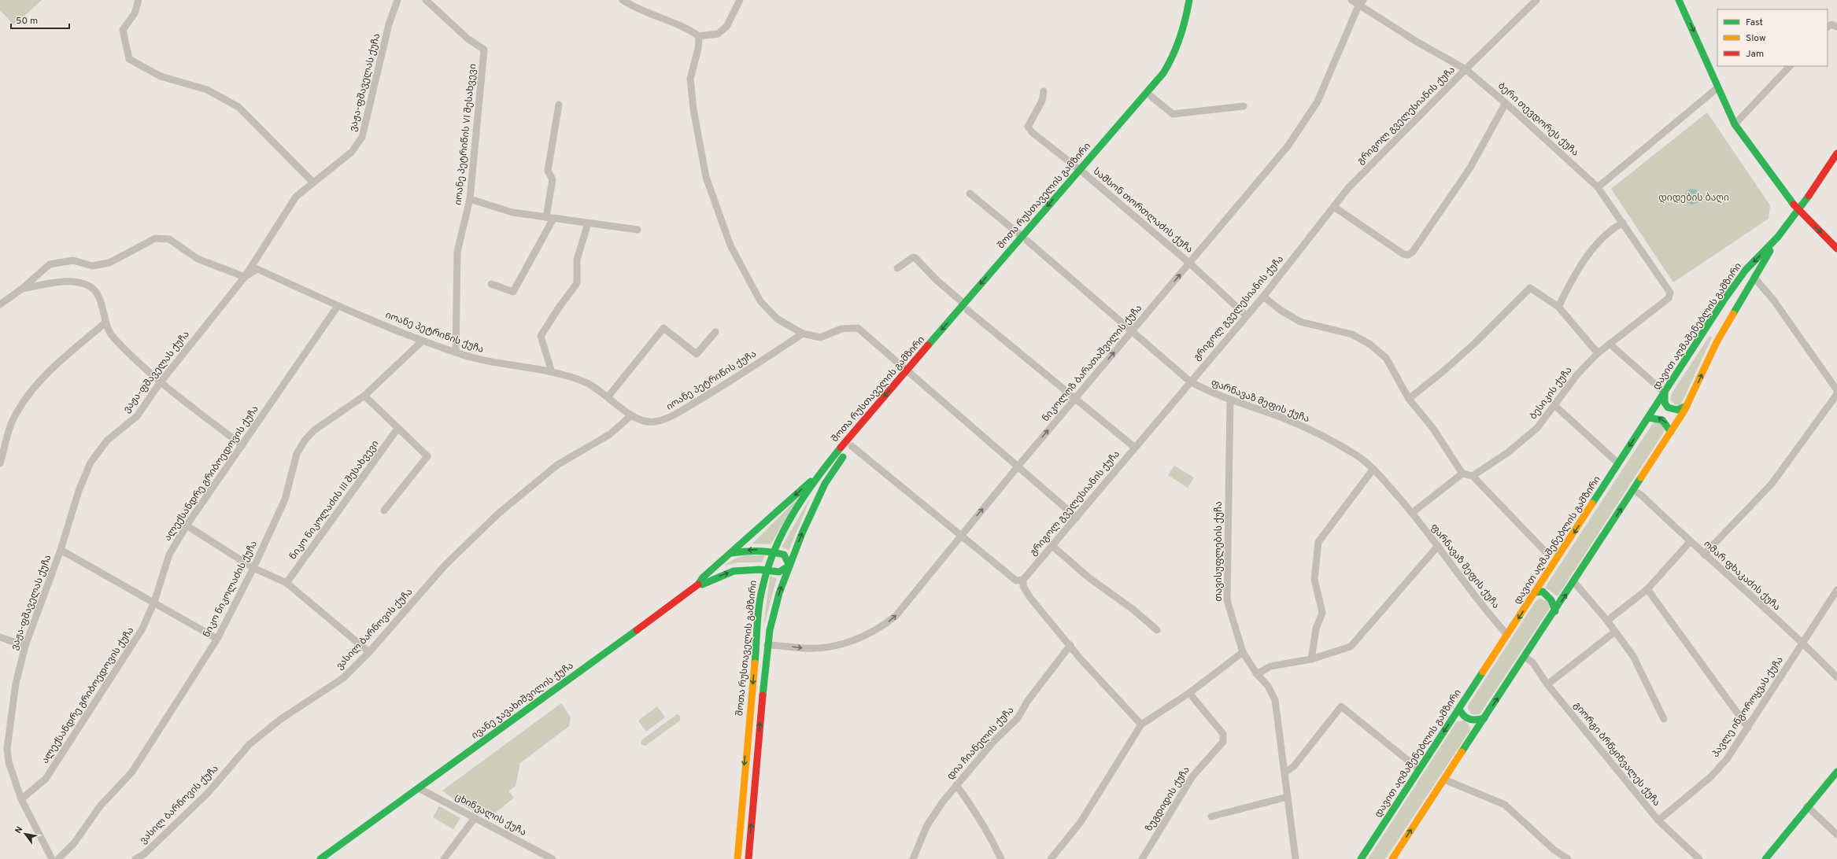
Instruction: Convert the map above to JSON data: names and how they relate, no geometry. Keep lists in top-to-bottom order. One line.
{"streets":{"main road":["შოთა რუსთაველის გამზირი","დავით აღმაშენებლის გამზირი","ივანე ჯავახიშვილის ქუჩა"],"street":["ვაჟა-ფშაველას ქუჩა","გრიგოლ გველესიანის ქუჩა","ბერი თევდორეს ქუჩა","იოანე პეტრიწის VI შესახვევი","სამსონ თორთლაძის ქუჩა","იოანე პეტრიწის ქუჩა","ნიკოლოზ ბარათაშვილის ქუჩა","ბესიკის ქუჩა","ფარნავაზ მეფის ქუჩა","ალექსანდრე გრიბოედოვის ქუჩა","ნიკო ნიკოლაძის III შესახვევი","თავისუფლების ქუჩა","ომარ ფხაკაძის ქუჩა","ნიკო ნიკოლაძის ქუჩა","ვასილ ბარნოვის ქუჩა","პავლე ინგოროყვას ქუჩა","დია ჩიანელის ქუჩა","გიორგი ბრწყინვალეს ქუჩა","ზუგდიდის ქუჩა","ცხინვალის ქუჩა"]},"crossings":[["ვაჟა-ფშაველას ქუჩა","ალექსანდრე გრიბოედოვის ქუჩა"],["გრიგოლ გველესიანის ქუჩა","ბერი თევდორეს ქუჩა"],["გრიგოლ გველესიანის ქუჩა","სამსონ თორთლაძის ქუჩა"],["გრიგოლ გველესიანის ქუჩა","ფარნავაზ მეფის ქუჩა"],["ბერი თევდორეს ქუჩა","ნიკოლოზ ბარათაშვილის ქუჩა"],["ბერი თევდორეს ქუჩა","ბესიკის ქუჩა"],["იოანე პეტრიწის VI შესახვევი","იოანე პეტრიწის ქუჩა"],["შოთა რუსთაველის გამზირი","სამსონ თორთლაძის ქუჩა"],["შოთა რუსთაველის გამზირი","ნიკოლოზ ბარათაშვილის ქუჩა"],["შოთა რუსთაველის გამზირი","ფარნავაზ მეფის ქუჩა"],["შოთა რუსთაველის გამზირი","ივანე ჯავახიშვილის ქუჩა"],["სამსონ თორთლაძის ქუჩა","ნიკოლოზ ბარათაშვილის ქუჩა"],["დავით აღმაშენებლის გამზირი","ფარნავაზ მეფის ქუჩა"],["დავით აღმაშენებლის გამზირი","ომარ ფხაკაძის ქუჩა"],["დავით აღმაშენებლის გამზირი","გიორგი ბრწყინვალეს ქუჩა"],["იოანე პეტრიწის ქუჩა","ალექსანდრე გრიბოედოვის ქუჩა"],["იოანე პეტრიწის ქუჩა","ნიკო ნიკოლაძის ქუჩა"],["იოანე პეტრიწის ქუჩა","ვასილ ბარნოვის ქუჩა"],["ნიკოლოზ ბარათაშვილის ქუჩა","ფარნავაზ მეფის ქუჩა"],["ფარნავაზ მეფის ქუჩა","თავისუფლების ქუჩა"],["ომარ ფხაკაძის ქუჩა","პავლე ინგოროყვას ქუჩა"],["ივანე ჯავახიშვილის ქუჩა","ცხინვალის ქუჩა"],["პავლე ინგოროყვას ქუჩა","გიორგი ბრწყინვალეს ქუჩა"]],"one_way":["ნიკოლოზ ბარათაშვილის ქუჩა"],"parks":["დიდების ბაღი"],"legend":["Fast","Slow","Jam"],"scale_bar":"50 m","north":"top left"}
